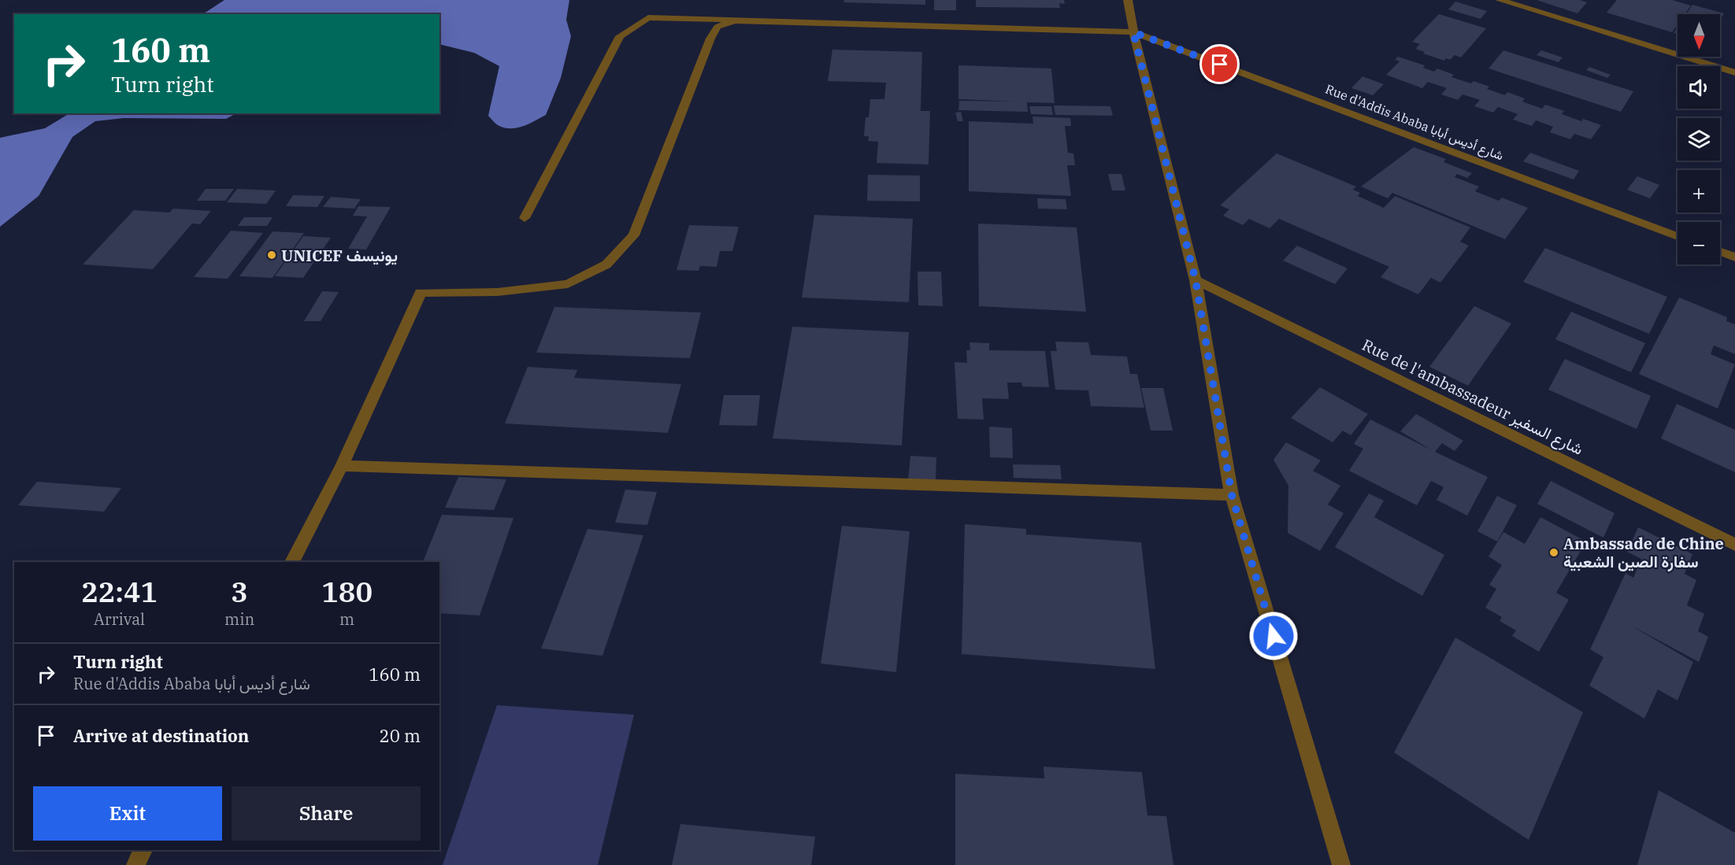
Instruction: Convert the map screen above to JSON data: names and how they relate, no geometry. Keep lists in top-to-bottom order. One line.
{"streets":{"street":["Rue d'Addis Ababa شارع أديس أبابا","Rue de l'ambassadeur شارع السفير"]},"places":["UNICEF يونيسف","Ambassade de Chine سفارة الصين الشعبية"],"north":"bottom","page":{"map_buttons":["+","−"],"turn":["160 m","Turn right"],"eta":["22:41","Arrival","3","min","180","m"],"list":[{"name":"Turn right","note":"Rue d'Addis Ababa شارع أديس أبابا","value":"160 m"},{"name":"Arrive at destination","value":"20 m"}],"buttons":["Exit","Share"]}}
